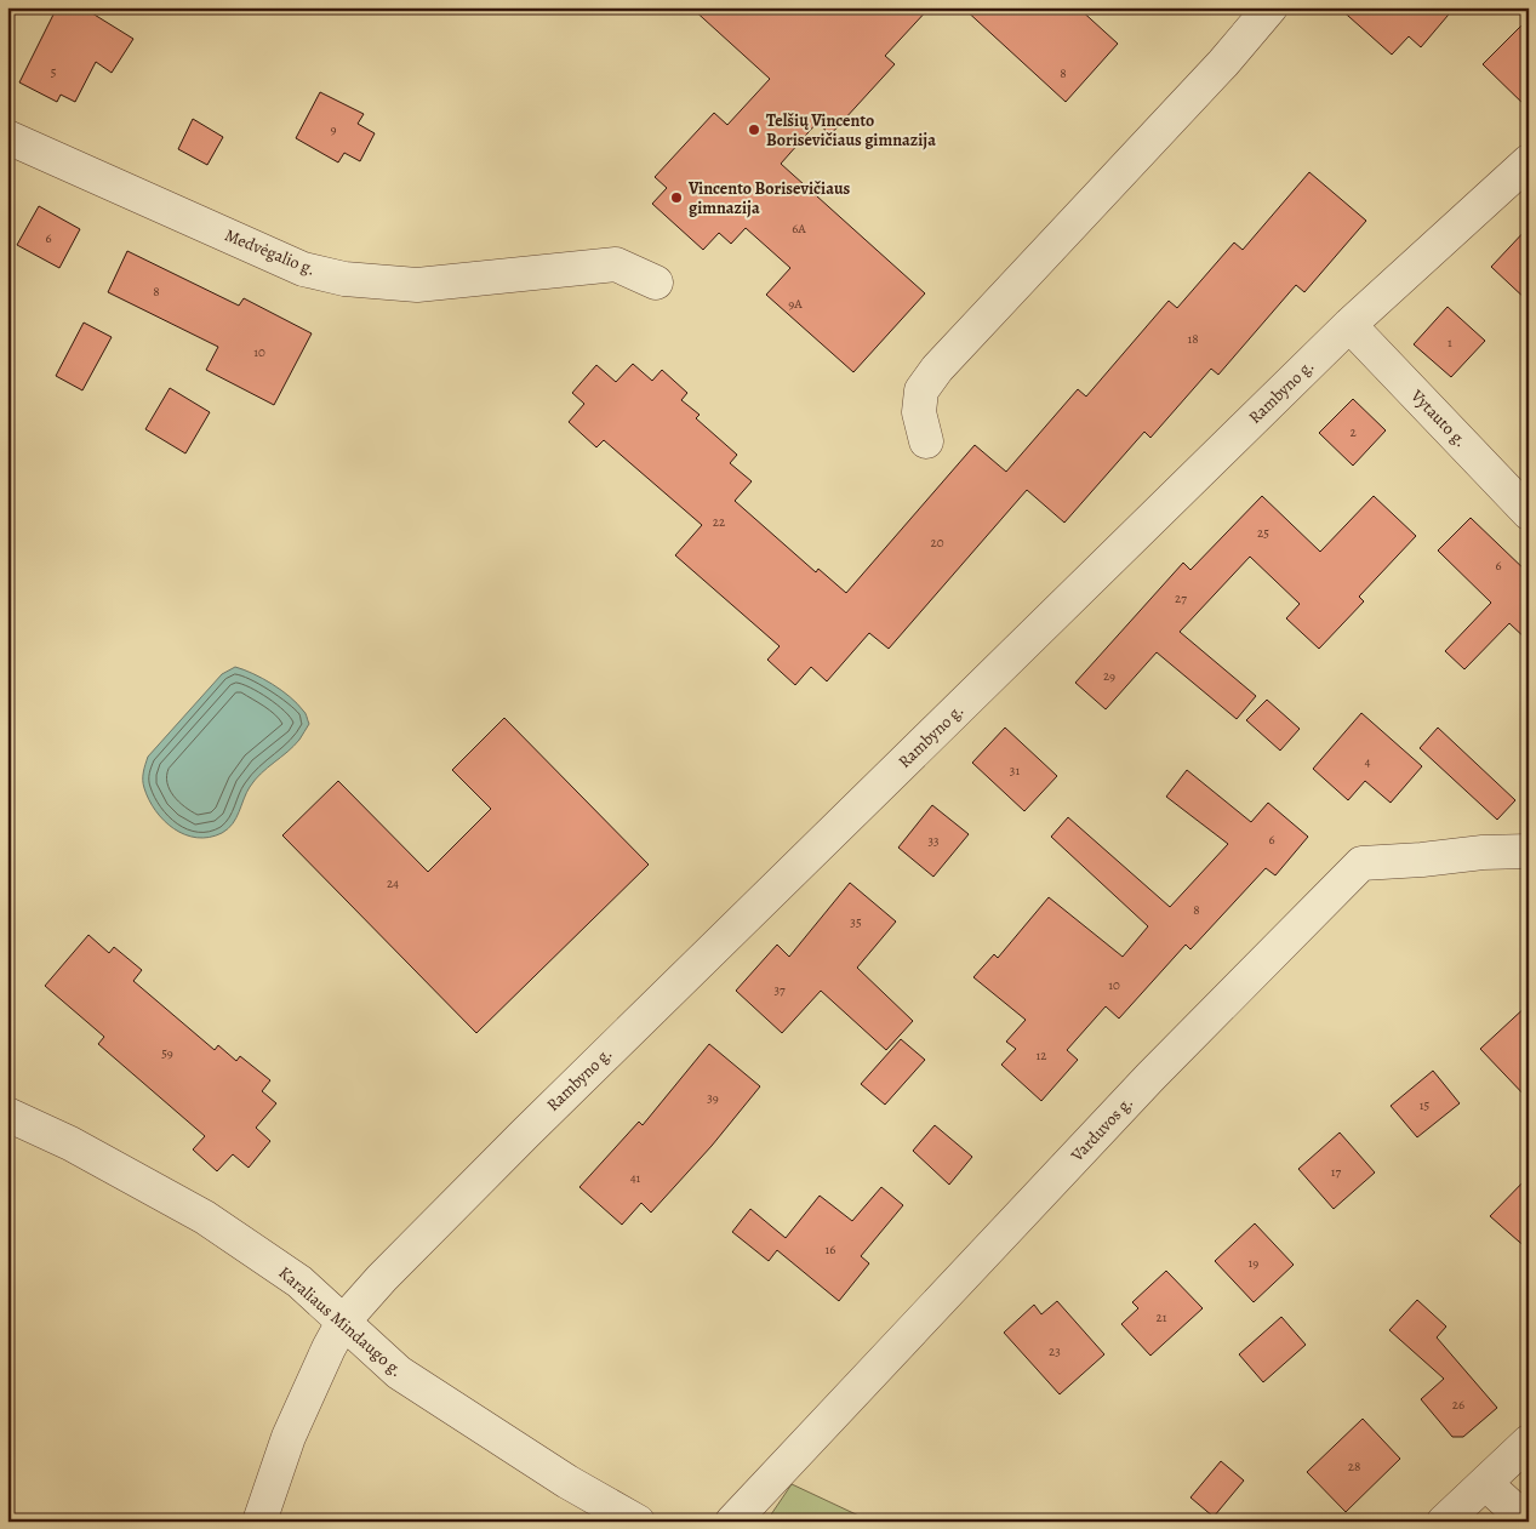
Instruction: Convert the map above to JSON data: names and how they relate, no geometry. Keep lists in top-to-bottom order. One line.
{"streets":{"street":["Medvėgalio g.","Rambyno g.","Vytauto g.","Varduvos g.","Karaliaus Mindaugo g."]},"crossings":[["Rambyno g.","Vytauto g."],["Rambyno g.","Karaliaus Mindaugo g."]],"places":["Telšių Vincento Borisevičiaus gimnazija","Vincento Borisevičiaus gimnazija"],"house_numbers":["5","8","9","6A","6","8","9A","18","1","10","2","22","25","20","6","27","29","4","31","6","33","24","8","35","10","37","59","12","39","15","17","41","16","19","21","23","26","28"]}
